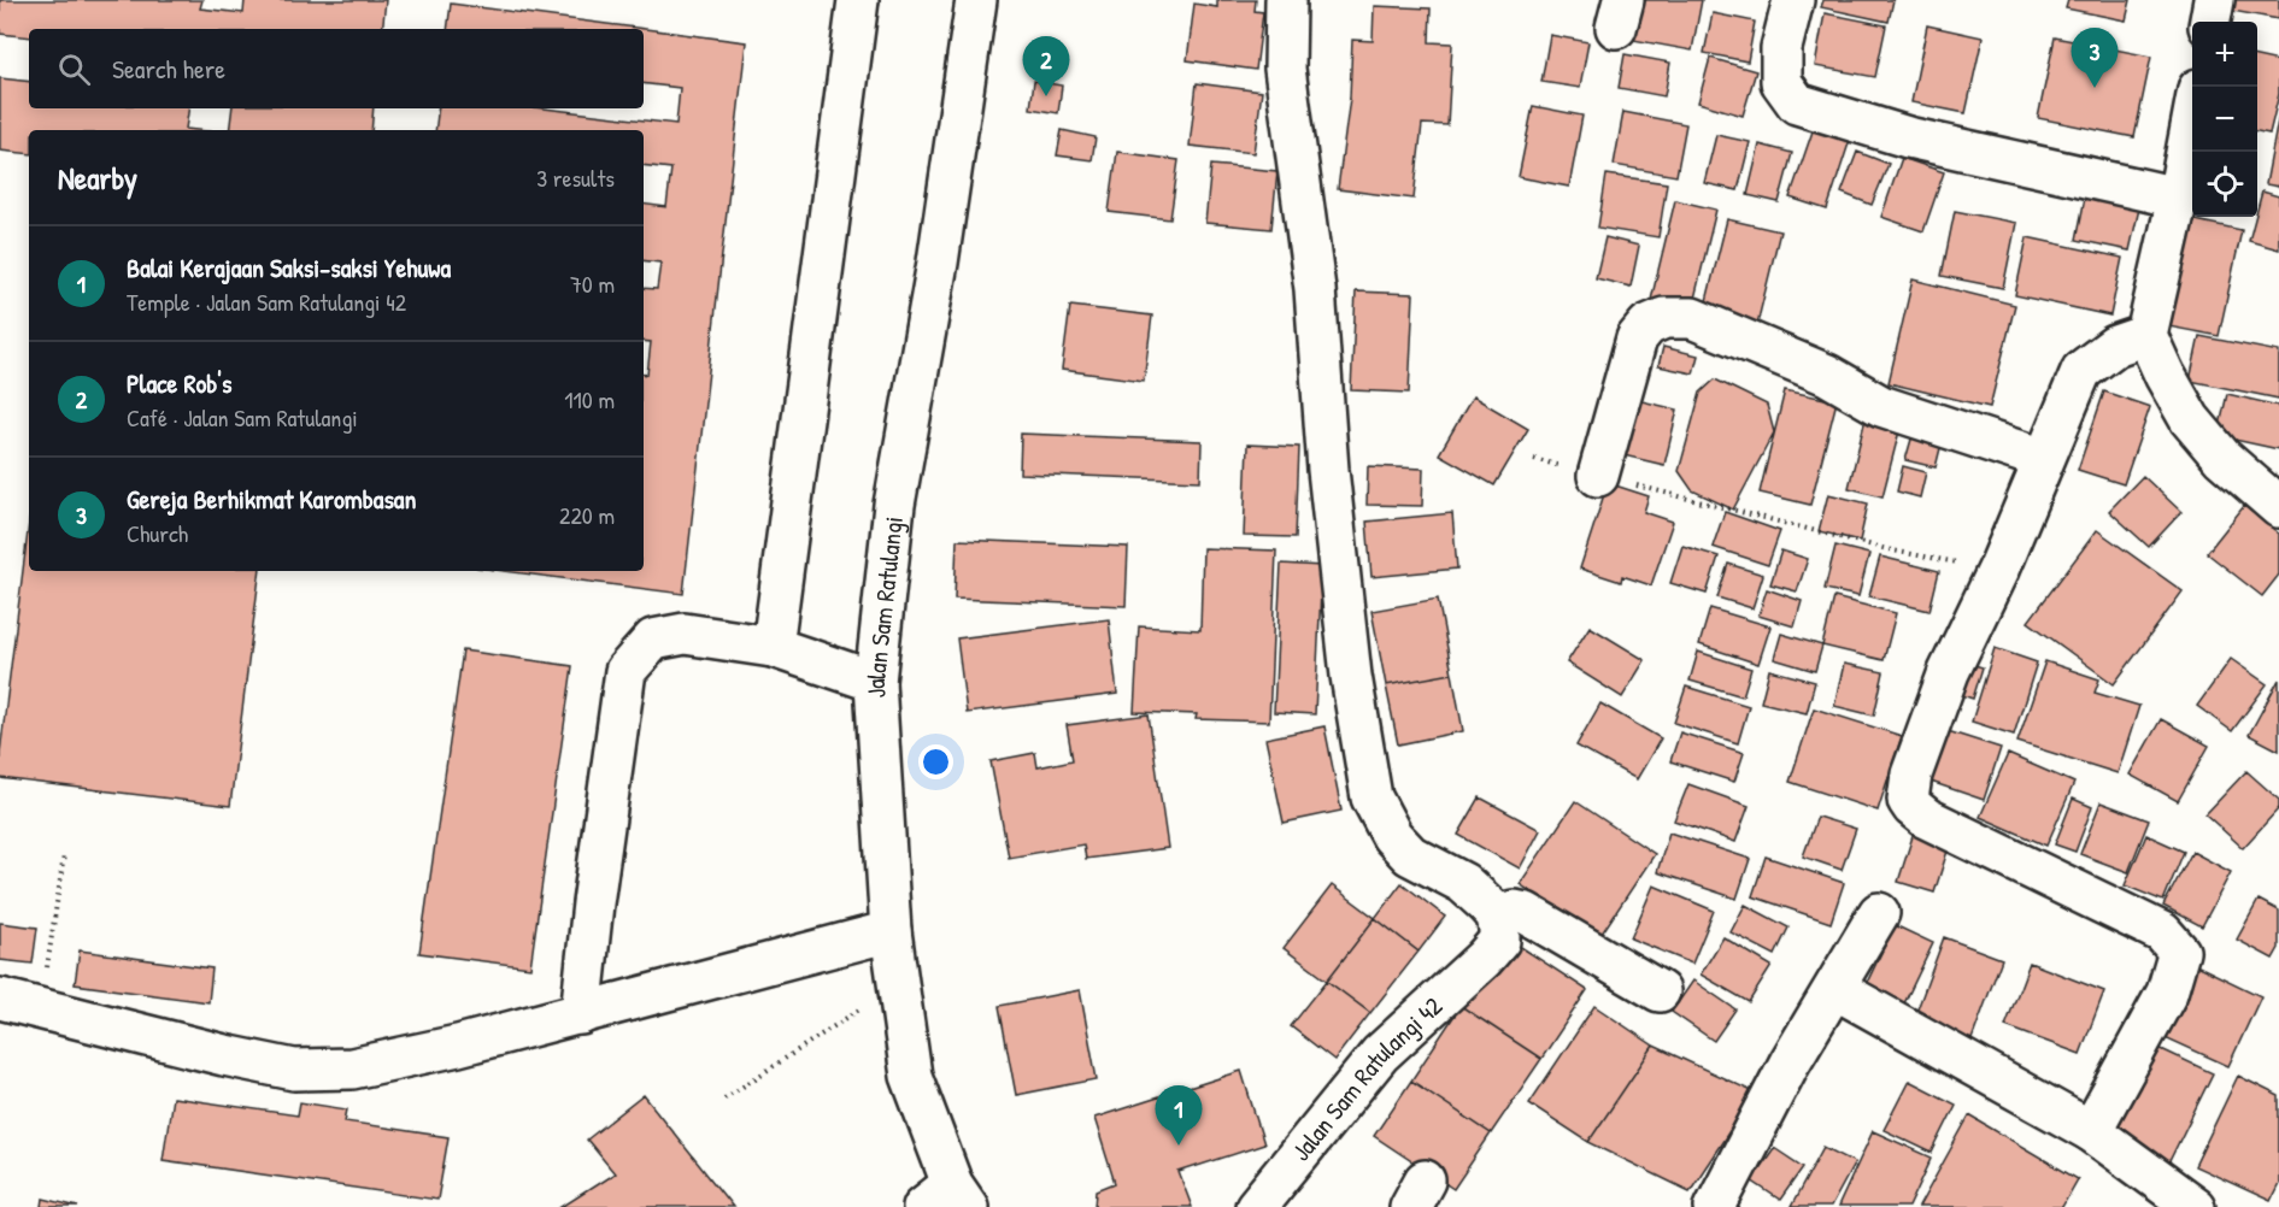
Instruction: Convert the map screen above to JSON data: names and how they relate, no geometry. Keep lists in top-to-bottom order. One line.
{"streets":{"main road":["Jalan Sam Ratulangi","Jalan Sam Ratulangi 42"]},"page":{"map_buttons":["+","−"],"pins":["3","2","1"],"search":"Search here","heading":["Nearby","3 results"],"list":[{"mark":"1","name":"Balai Kerajaan Saksi-saksi Yehuwa","note":"Temple · Jalan Sam Ratulangi 42","value":"70 m"},{"mark":"2","name":"Place Rob's","note":"Café · Jalan Sam Ratulangi","value":"110 m"},{"mark":"3","name":"Gereja Berhikmat Karombasan","note":"Church","value":"220 m"}]}}
